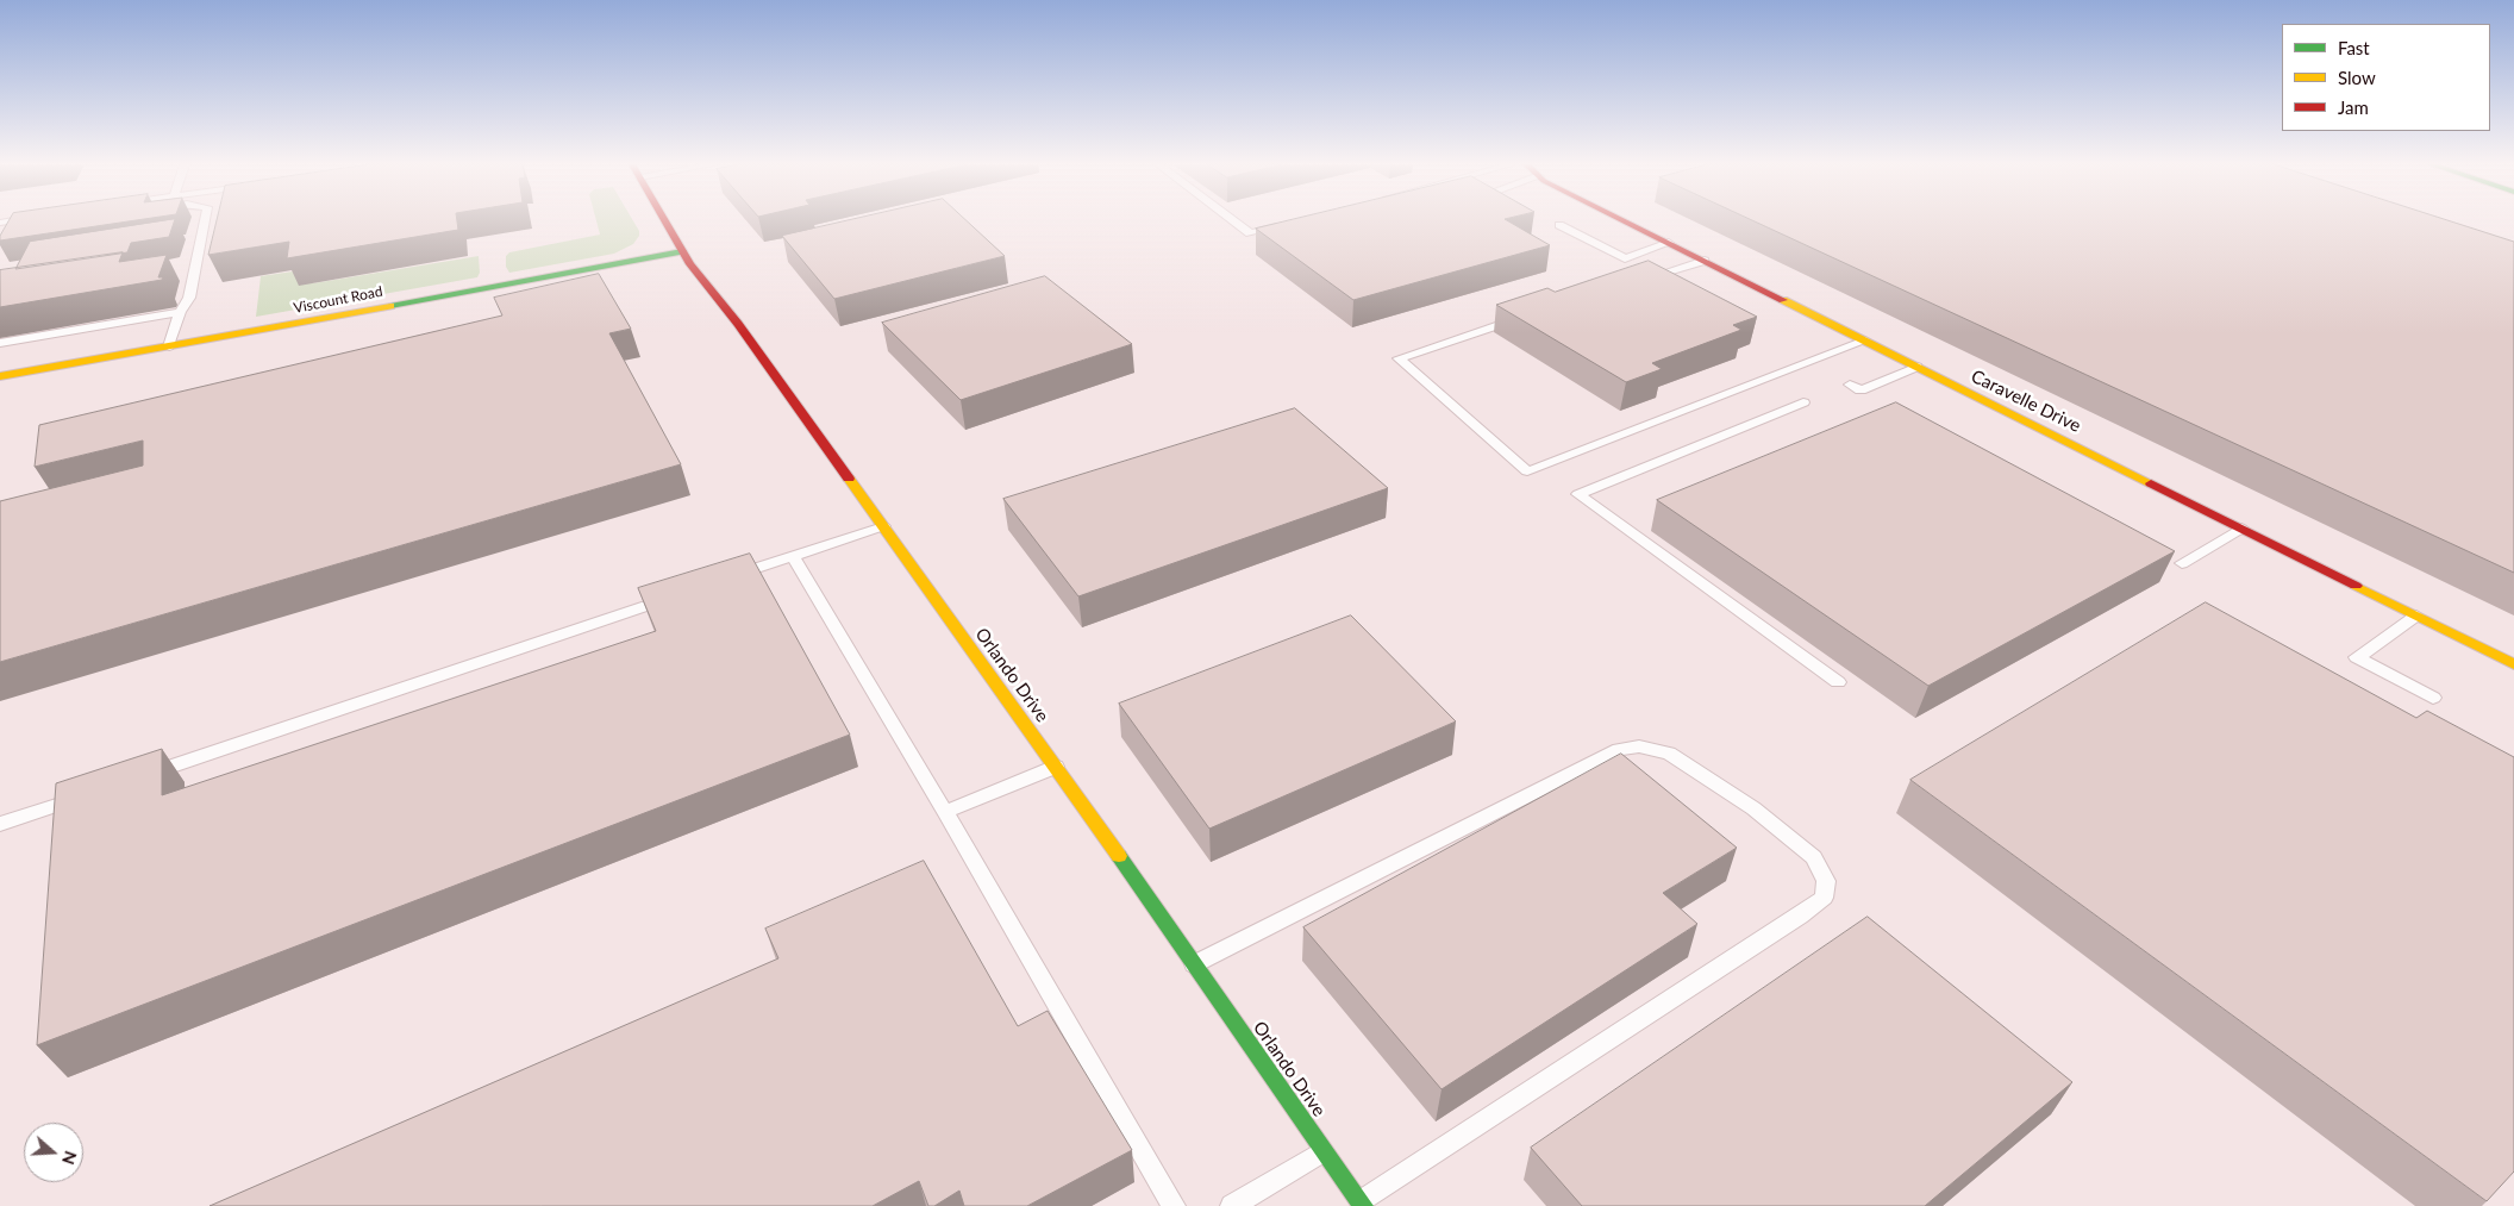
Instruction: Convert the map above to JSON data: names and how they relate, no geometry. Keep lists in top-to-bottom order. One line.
{"streets":{"street":["Viscount Road","Caravelle Drive","Orlando Drive"]},"crossings":[["Viscount Road","Orlando Drive"]],"legend":["Fast","Slow","Jam"],"north":"right"}
